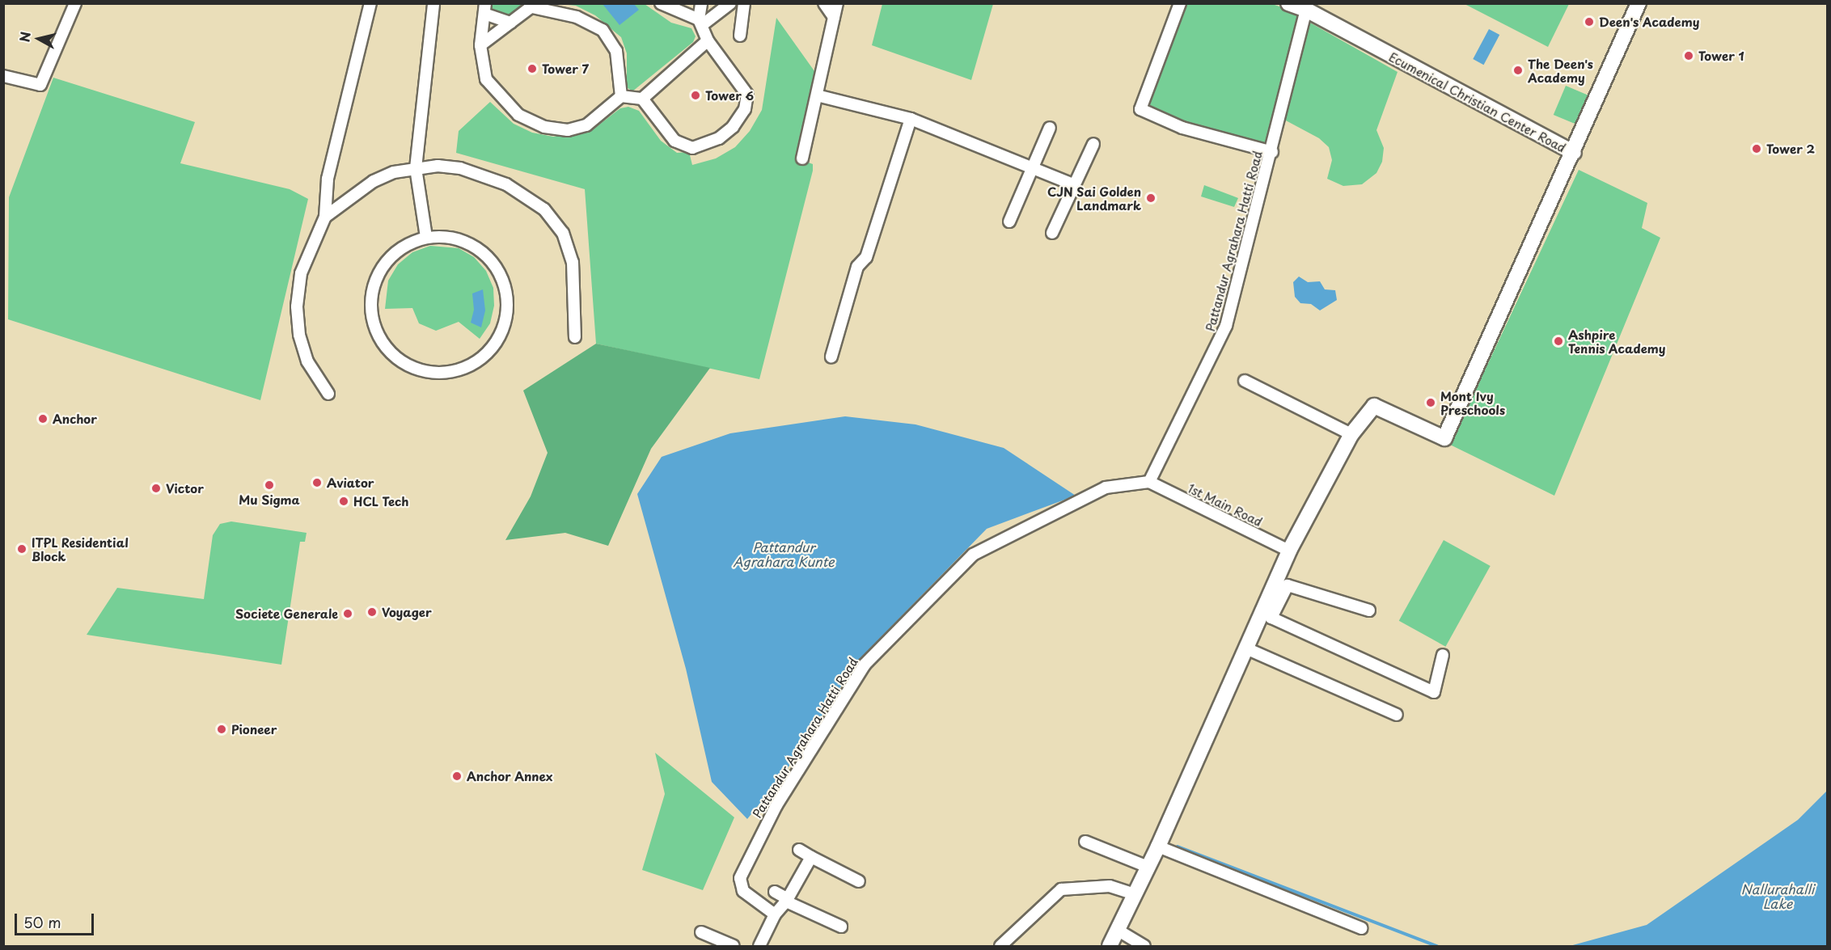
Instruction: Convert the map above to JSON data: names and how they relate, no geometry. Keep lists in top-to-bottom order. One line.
{"streets":{"street":["Ecumenical Christian Center Road","Pattandur Agrahara Hatti Road","1st Main Road"]},"crossings":[["Ecumenical Christian Center Road","Pattandur Agrahara Hatti Road"],["Pattandur Agrahara Hatti Road","1st Main Road"]],"water":["Pattandur Agrahara Kunte","Nallurahalli Lake"],"places":["Deen's Academy","Tower 1","Tower 7","The Deen's Academy","Tower 6","Tower 2","CJN Sai Golden Landmark","Ashpire Tennis Academy","Mont Ivy Preschools","Anchor","Aviator","Mu Sigma","Victor","HCL Tech","ITPL Residential Block","Voyager","Societe Generale","Pioneer","Anchor Annex"],"scale_bar":"50 m","north":"left"}
